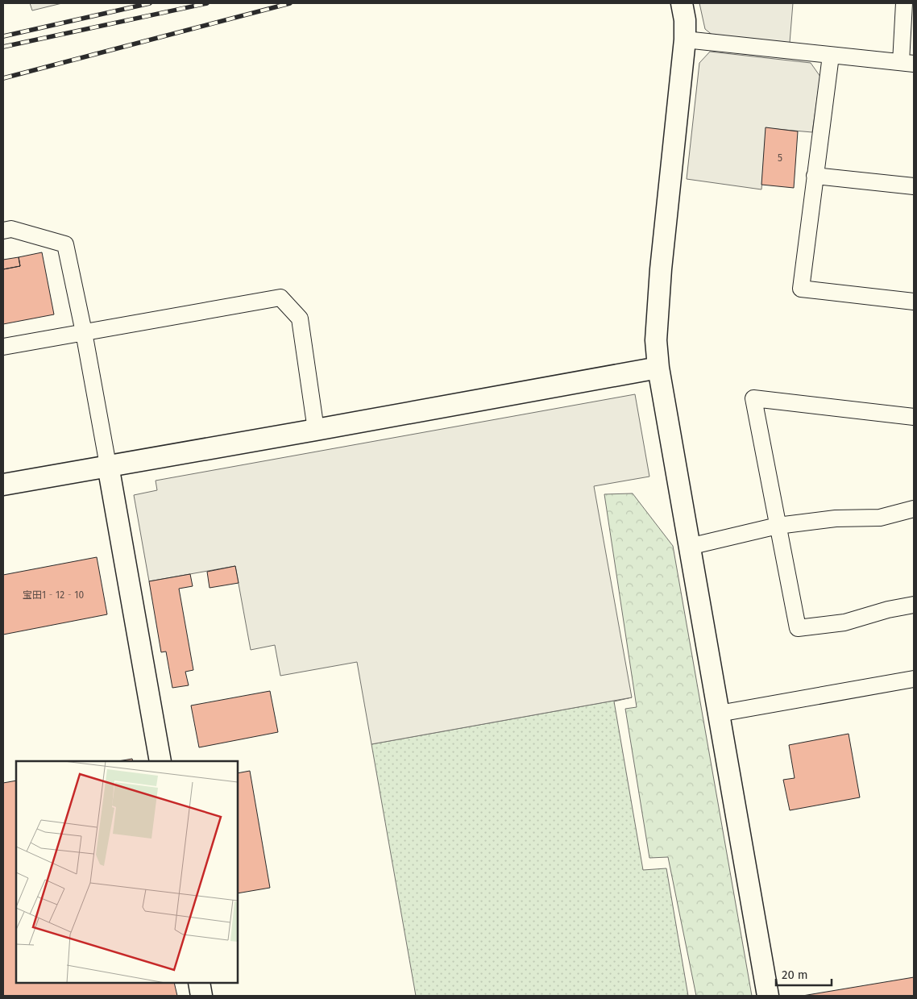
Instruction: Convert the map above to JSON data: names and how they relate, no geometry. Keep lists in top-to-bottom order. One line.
{"house_numbers":["5","宝田1‐12‐10"],"scale_bar":"20 m"}
